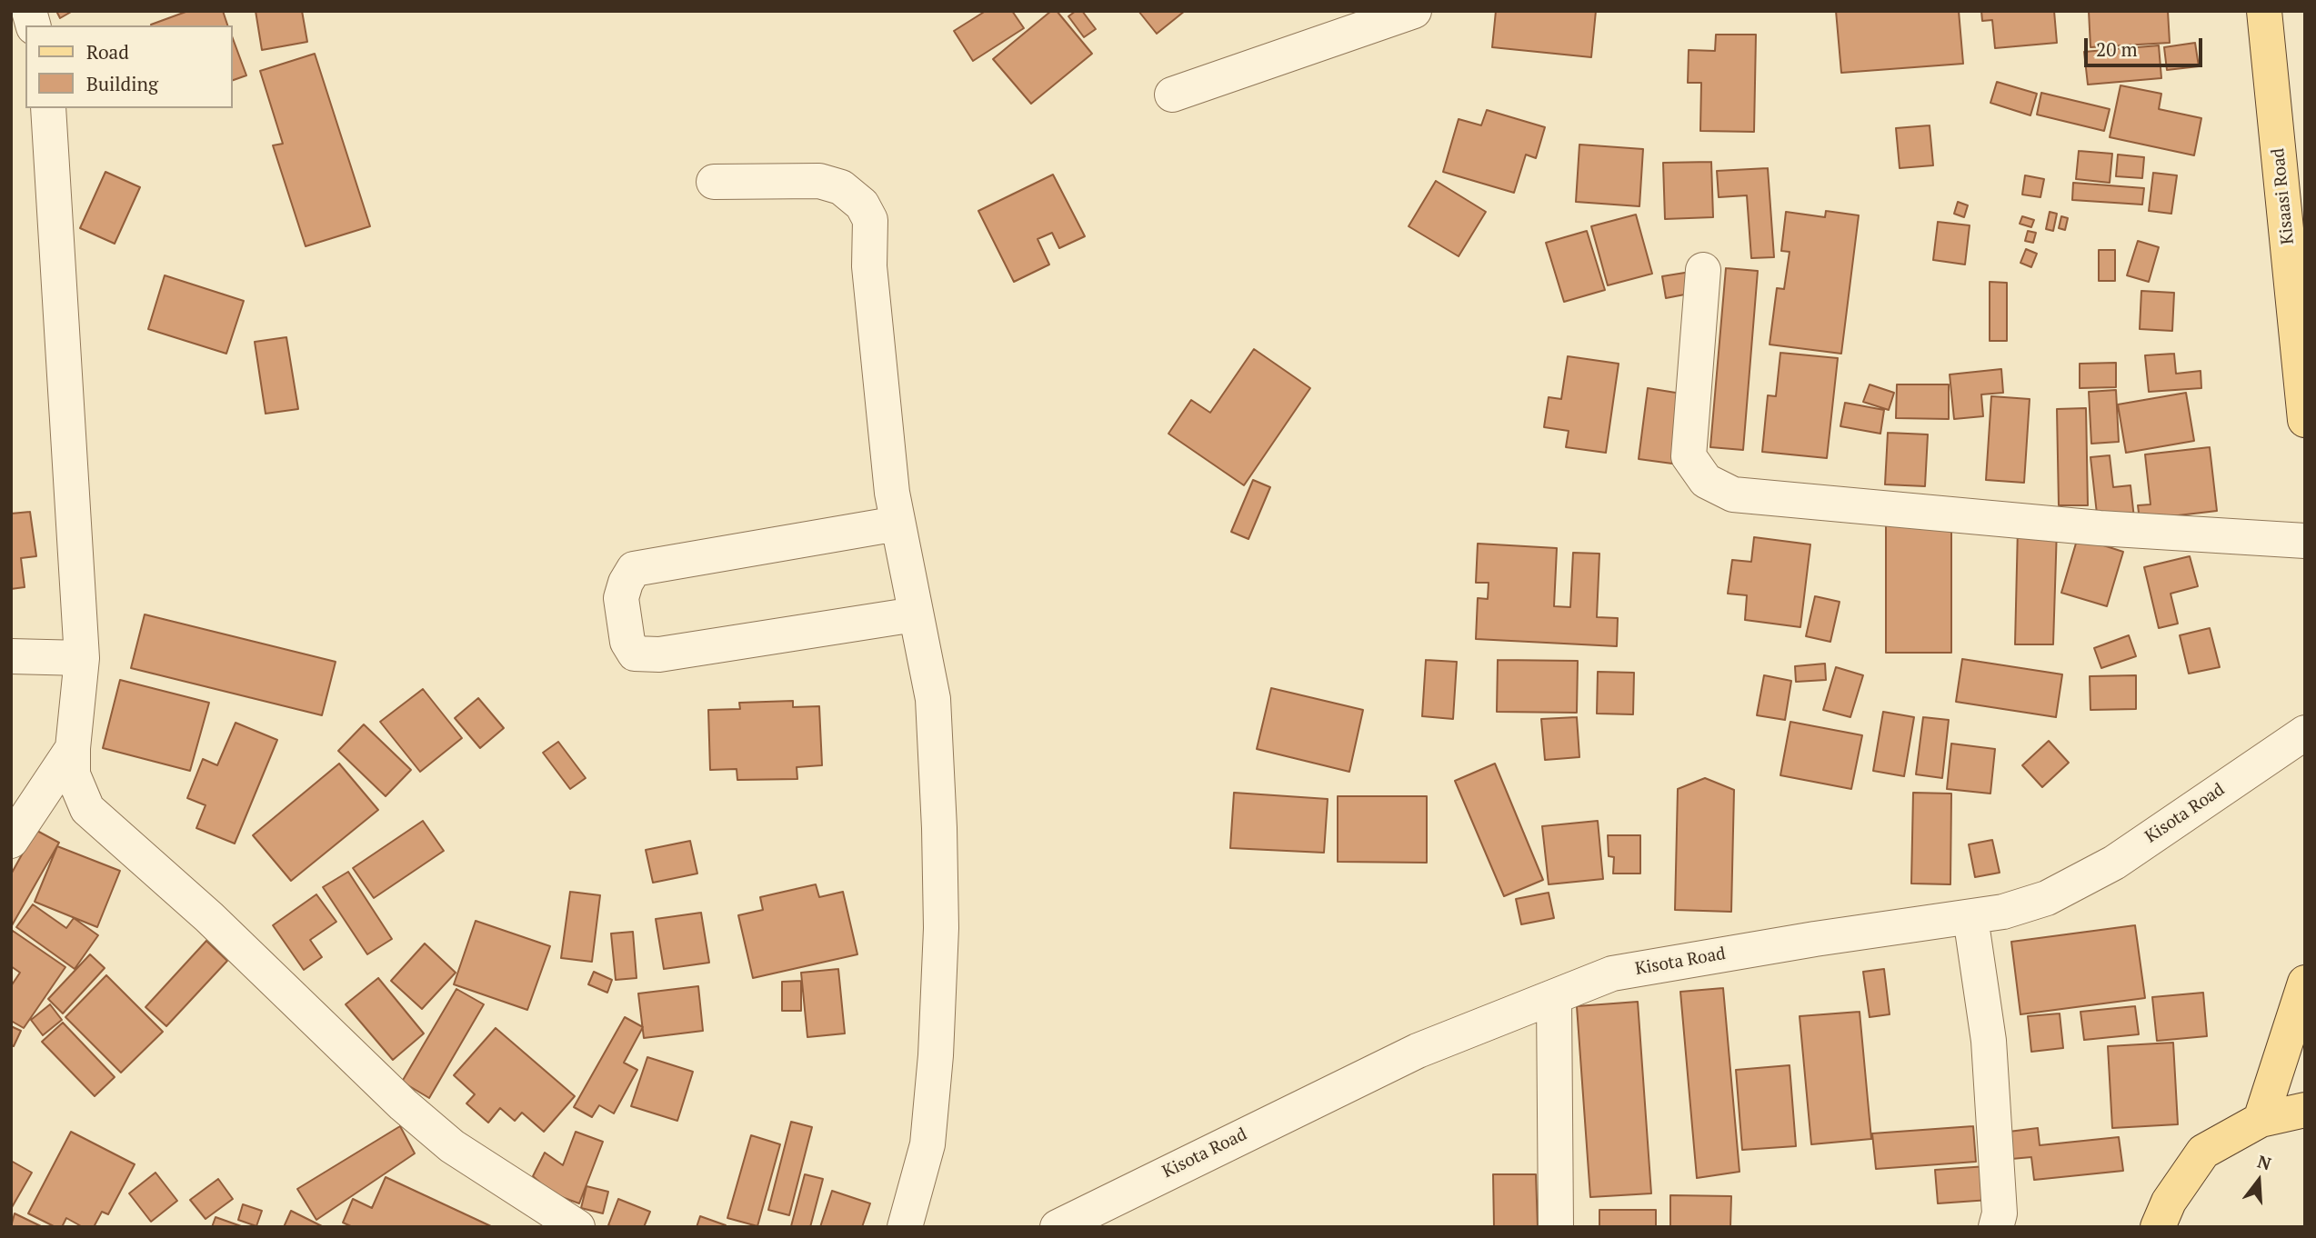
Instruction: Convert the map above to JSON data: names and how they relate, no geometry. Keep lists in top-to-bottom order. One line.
{"streets":{"main road":["Kisaasi Road"],"street":["Kisota Road"]},"legend":["Road","Building"],"scale_bar":"20 m","north":"top"}
